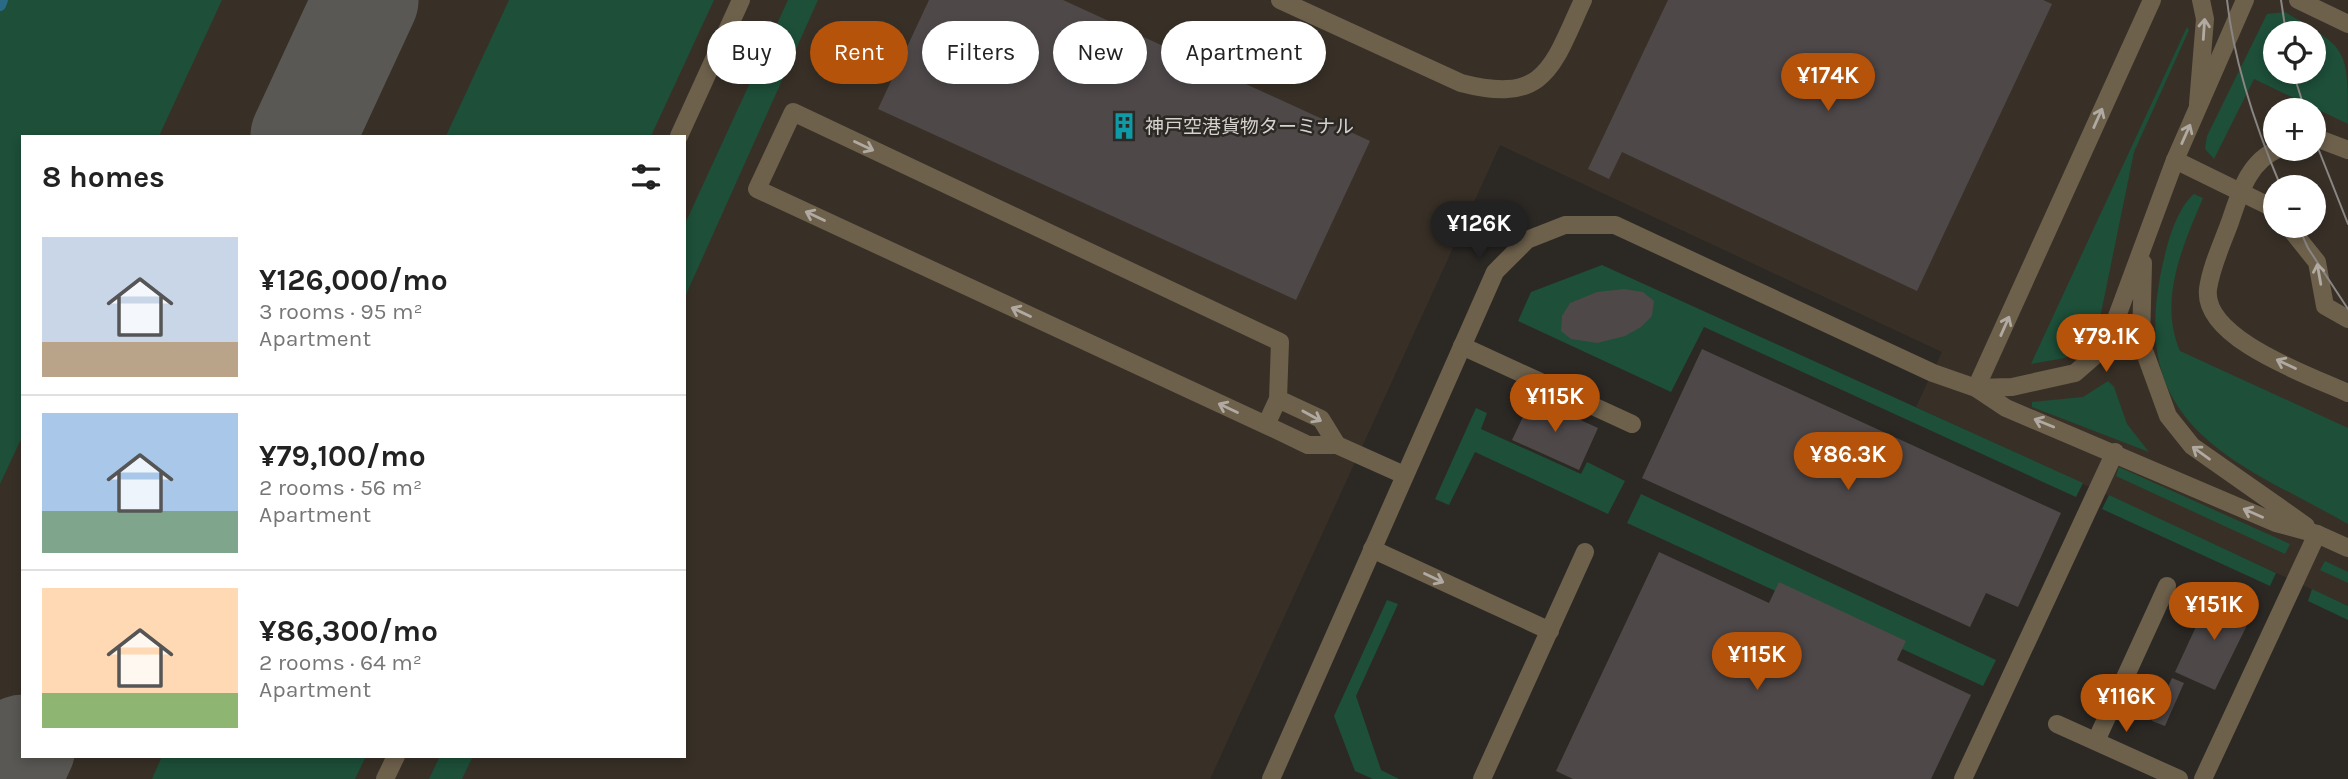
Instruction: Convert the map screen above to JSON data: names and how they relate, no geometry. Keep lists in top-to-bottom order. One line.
{"places":{"building":["神戸空港貨物ターミナル"]},"page":{"map_buttons":["+","−"],"chip":["Buy","Rent","Filters","New","Apartment"],"price":["¥174K","¥126K","¥79.1K","¥115K","¥86.3K","¥151K","¥115K","¥116K"],"heading":"8 homes","list":[{"name":"¥126,000/mo","note":"3 rooms · 95 m² · Apartment"},{"name":"¥79,100/mo","note":"2 rooms · 56 m² · Apartment"},{"name":"¥86,300/mo","note":"2 rooms · 64 m² · Apartment"}]}}
